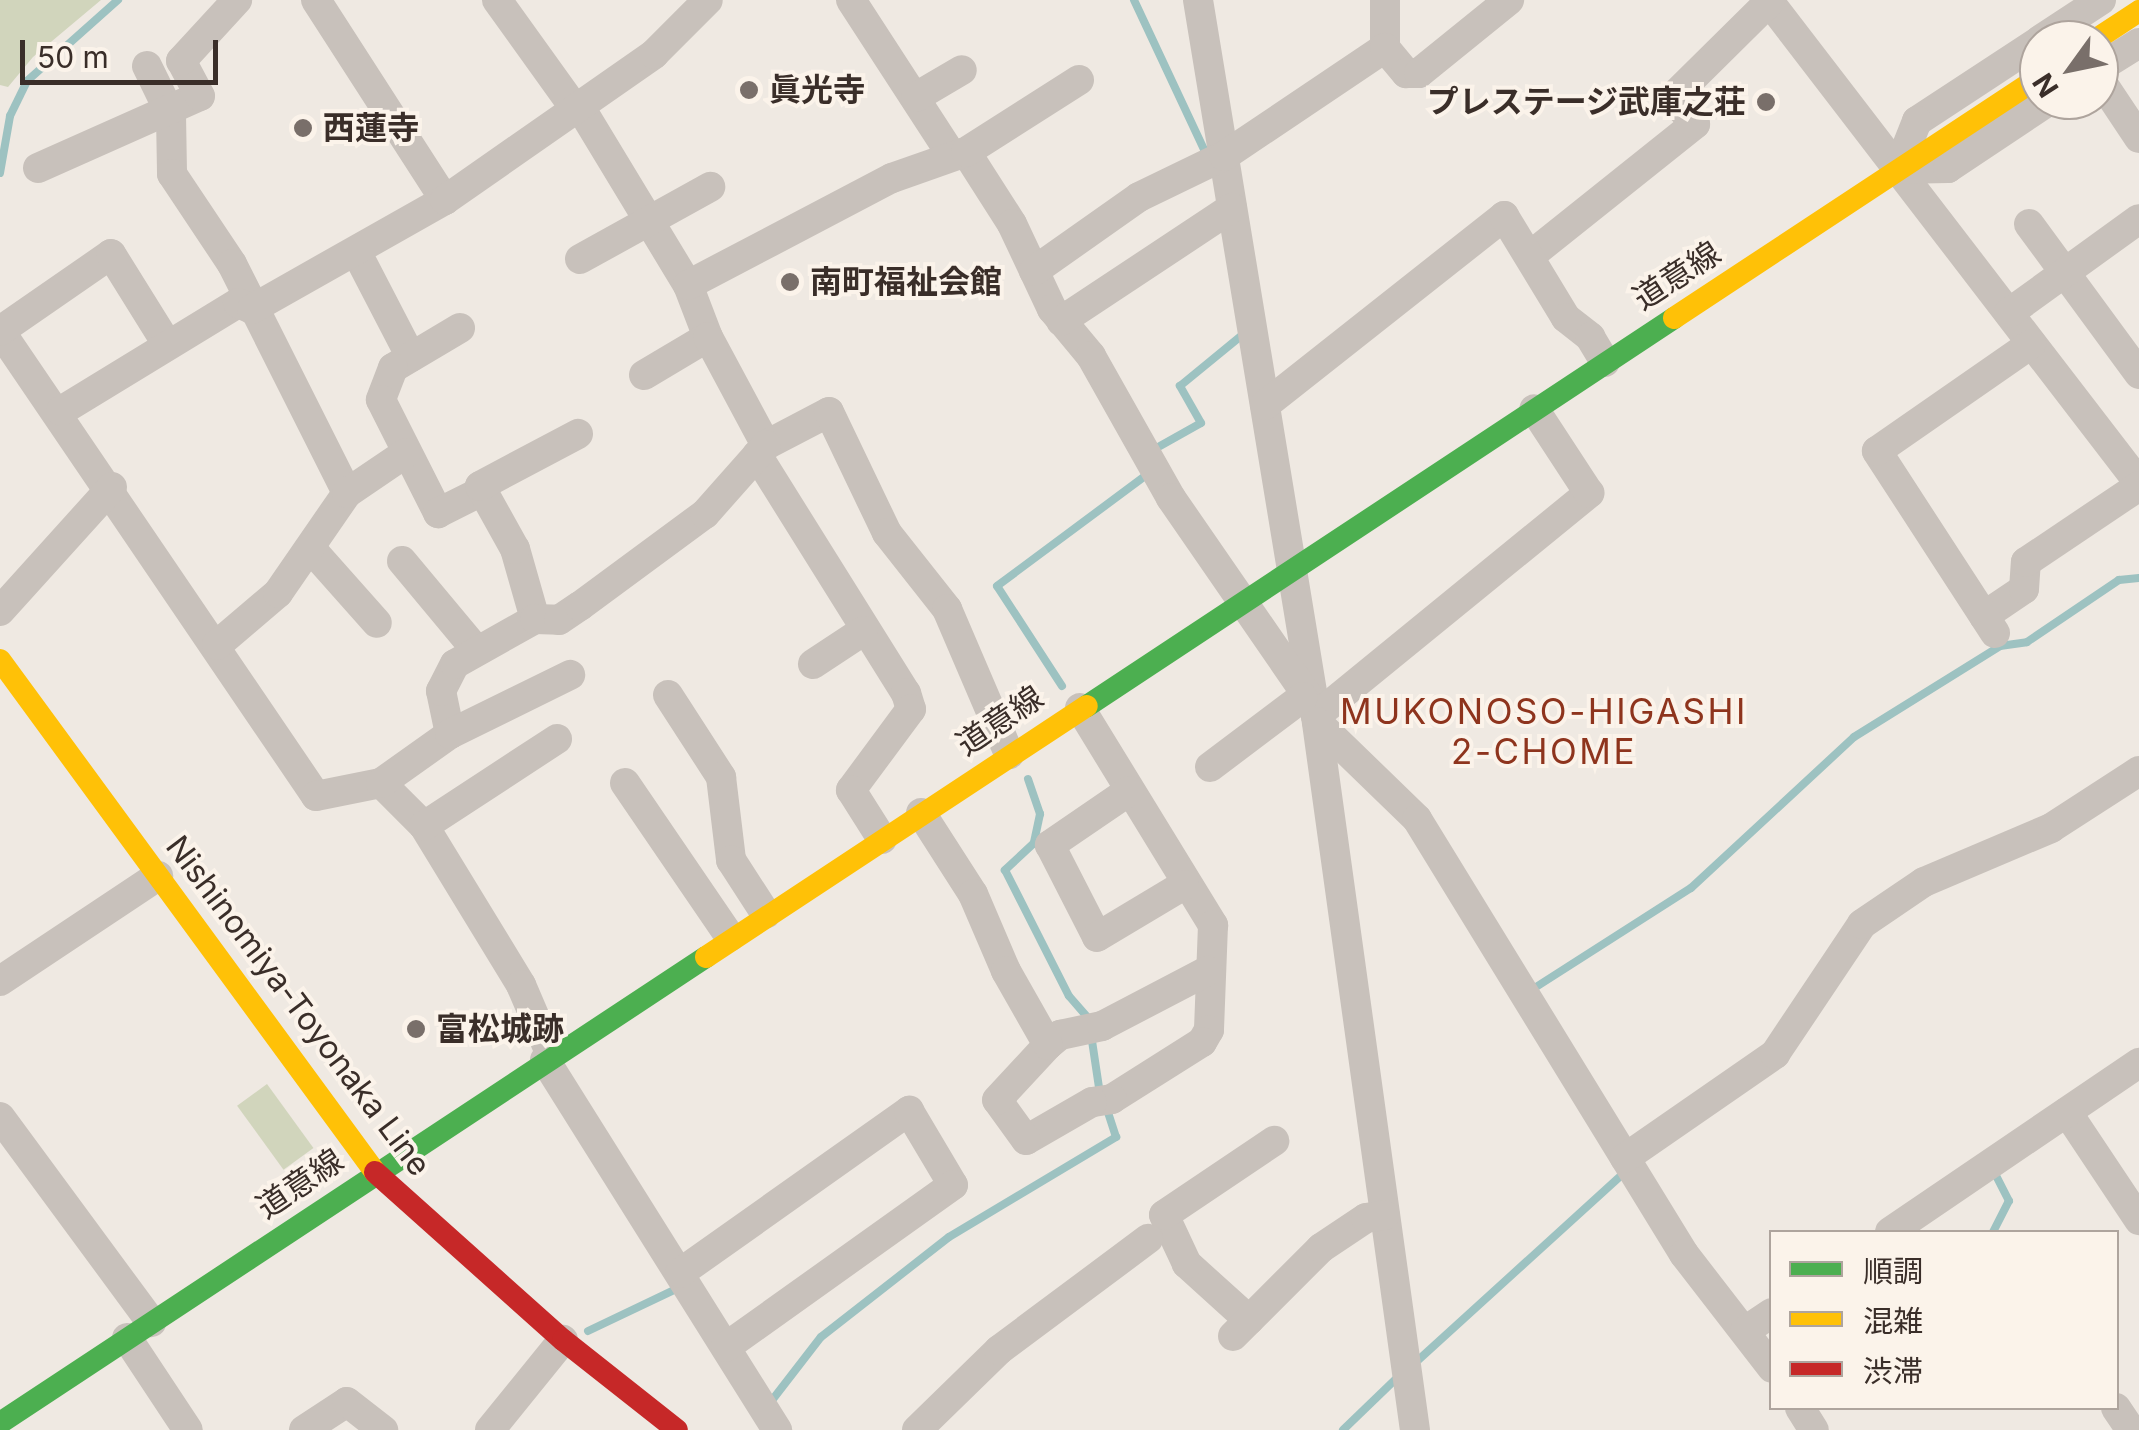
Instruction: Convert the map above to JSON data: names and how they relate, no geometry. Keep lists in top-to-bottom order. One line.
{"streets":{"street":["道意線","Nishinomiya-Toyonaka Line"]},"crossings":[["道意線","Nishinomiya-Toyonaka Line"]],"districts":["MUKONOSO-HIGASHI 2-CHOME"],"places":["眞光寺","プレステージ武庫之荘","西蓮寺","南町福祉会館","富松城跡"],"legend":["順調","混雑","渋滞"],"scale_bar":"50 m","north":"bottom left"}
